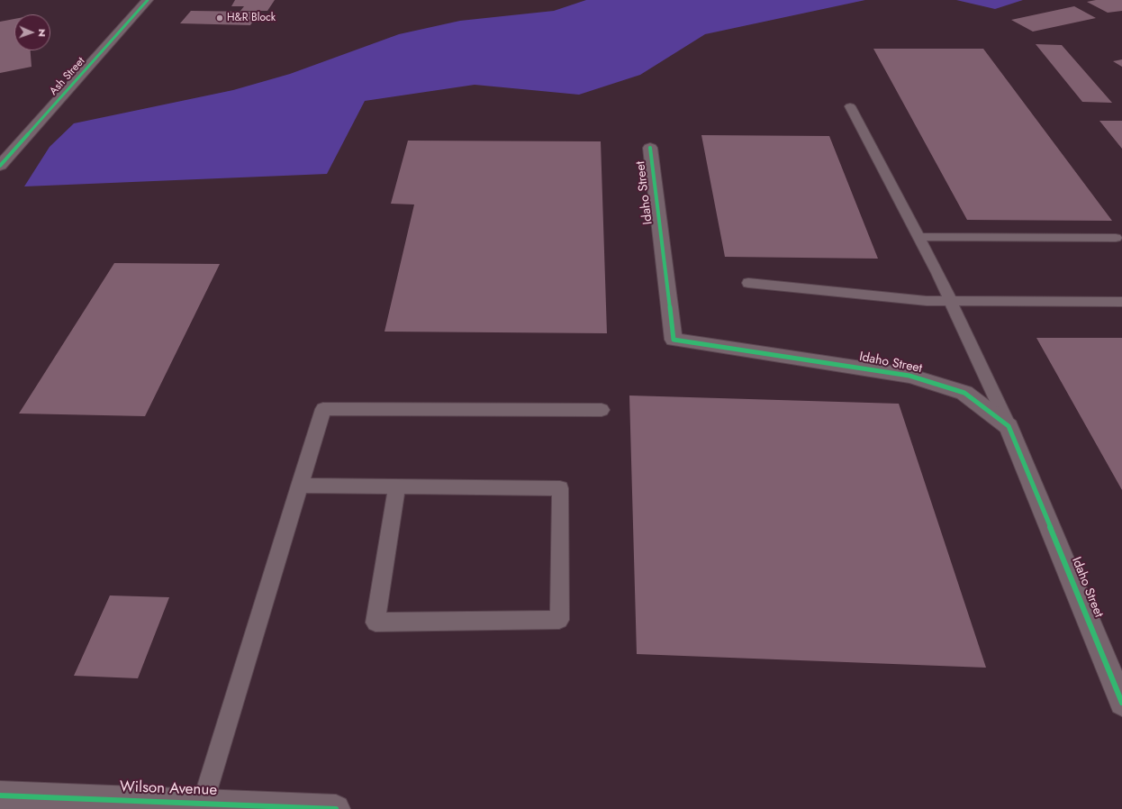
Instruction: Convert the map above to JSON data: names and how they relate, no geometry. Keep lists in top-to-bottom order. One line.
{"streets":{"street":["Ash Street","Idaho Street","Wilson Avenue"]},"places":["H&R Block"],"north":"right"}
